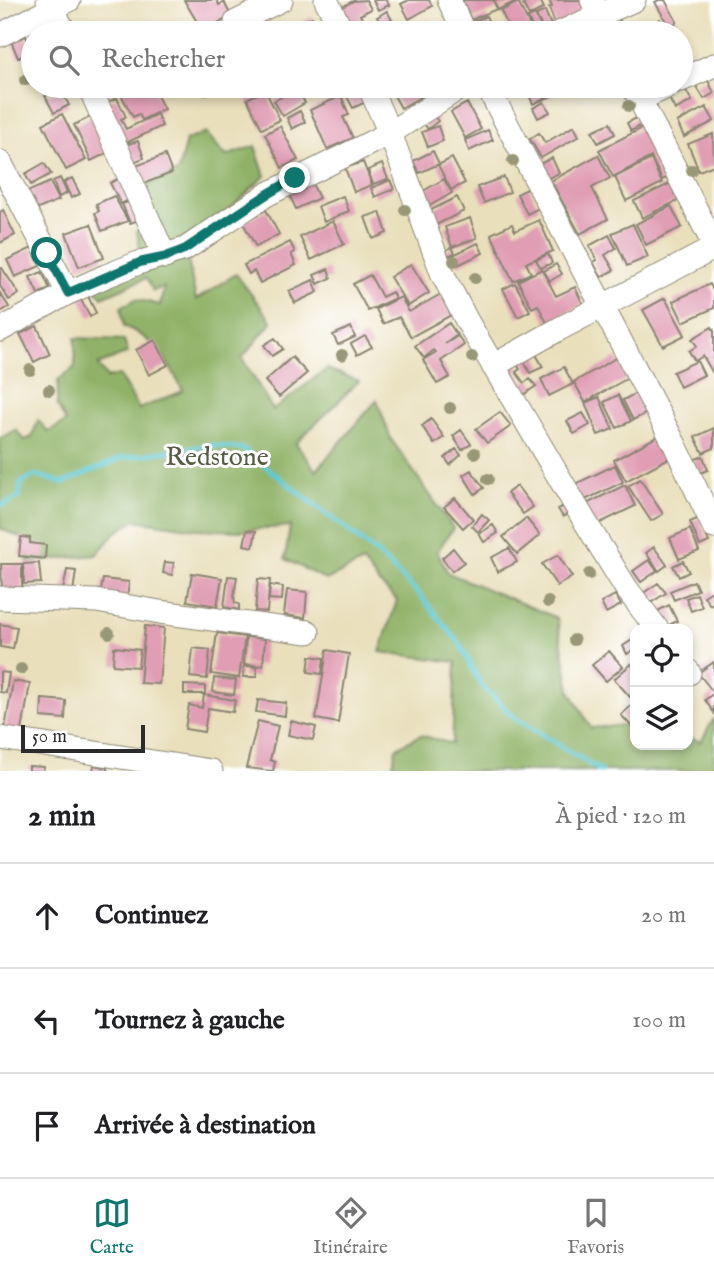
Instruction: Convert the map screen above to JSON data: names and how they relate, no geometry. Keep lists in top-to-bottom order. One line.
{"parks":["Redstone"],"scale_bar":"50 m","page":{"search":"Rechercher","scale":"50 m","heading":["2 min","À pied · 120 m"],"list":[["Continuez","20 m"],["Tournez à gauche","100 m"],"Arrivée à destination"],"nav":["Carte","Itinéraire","Favoris"]}}
